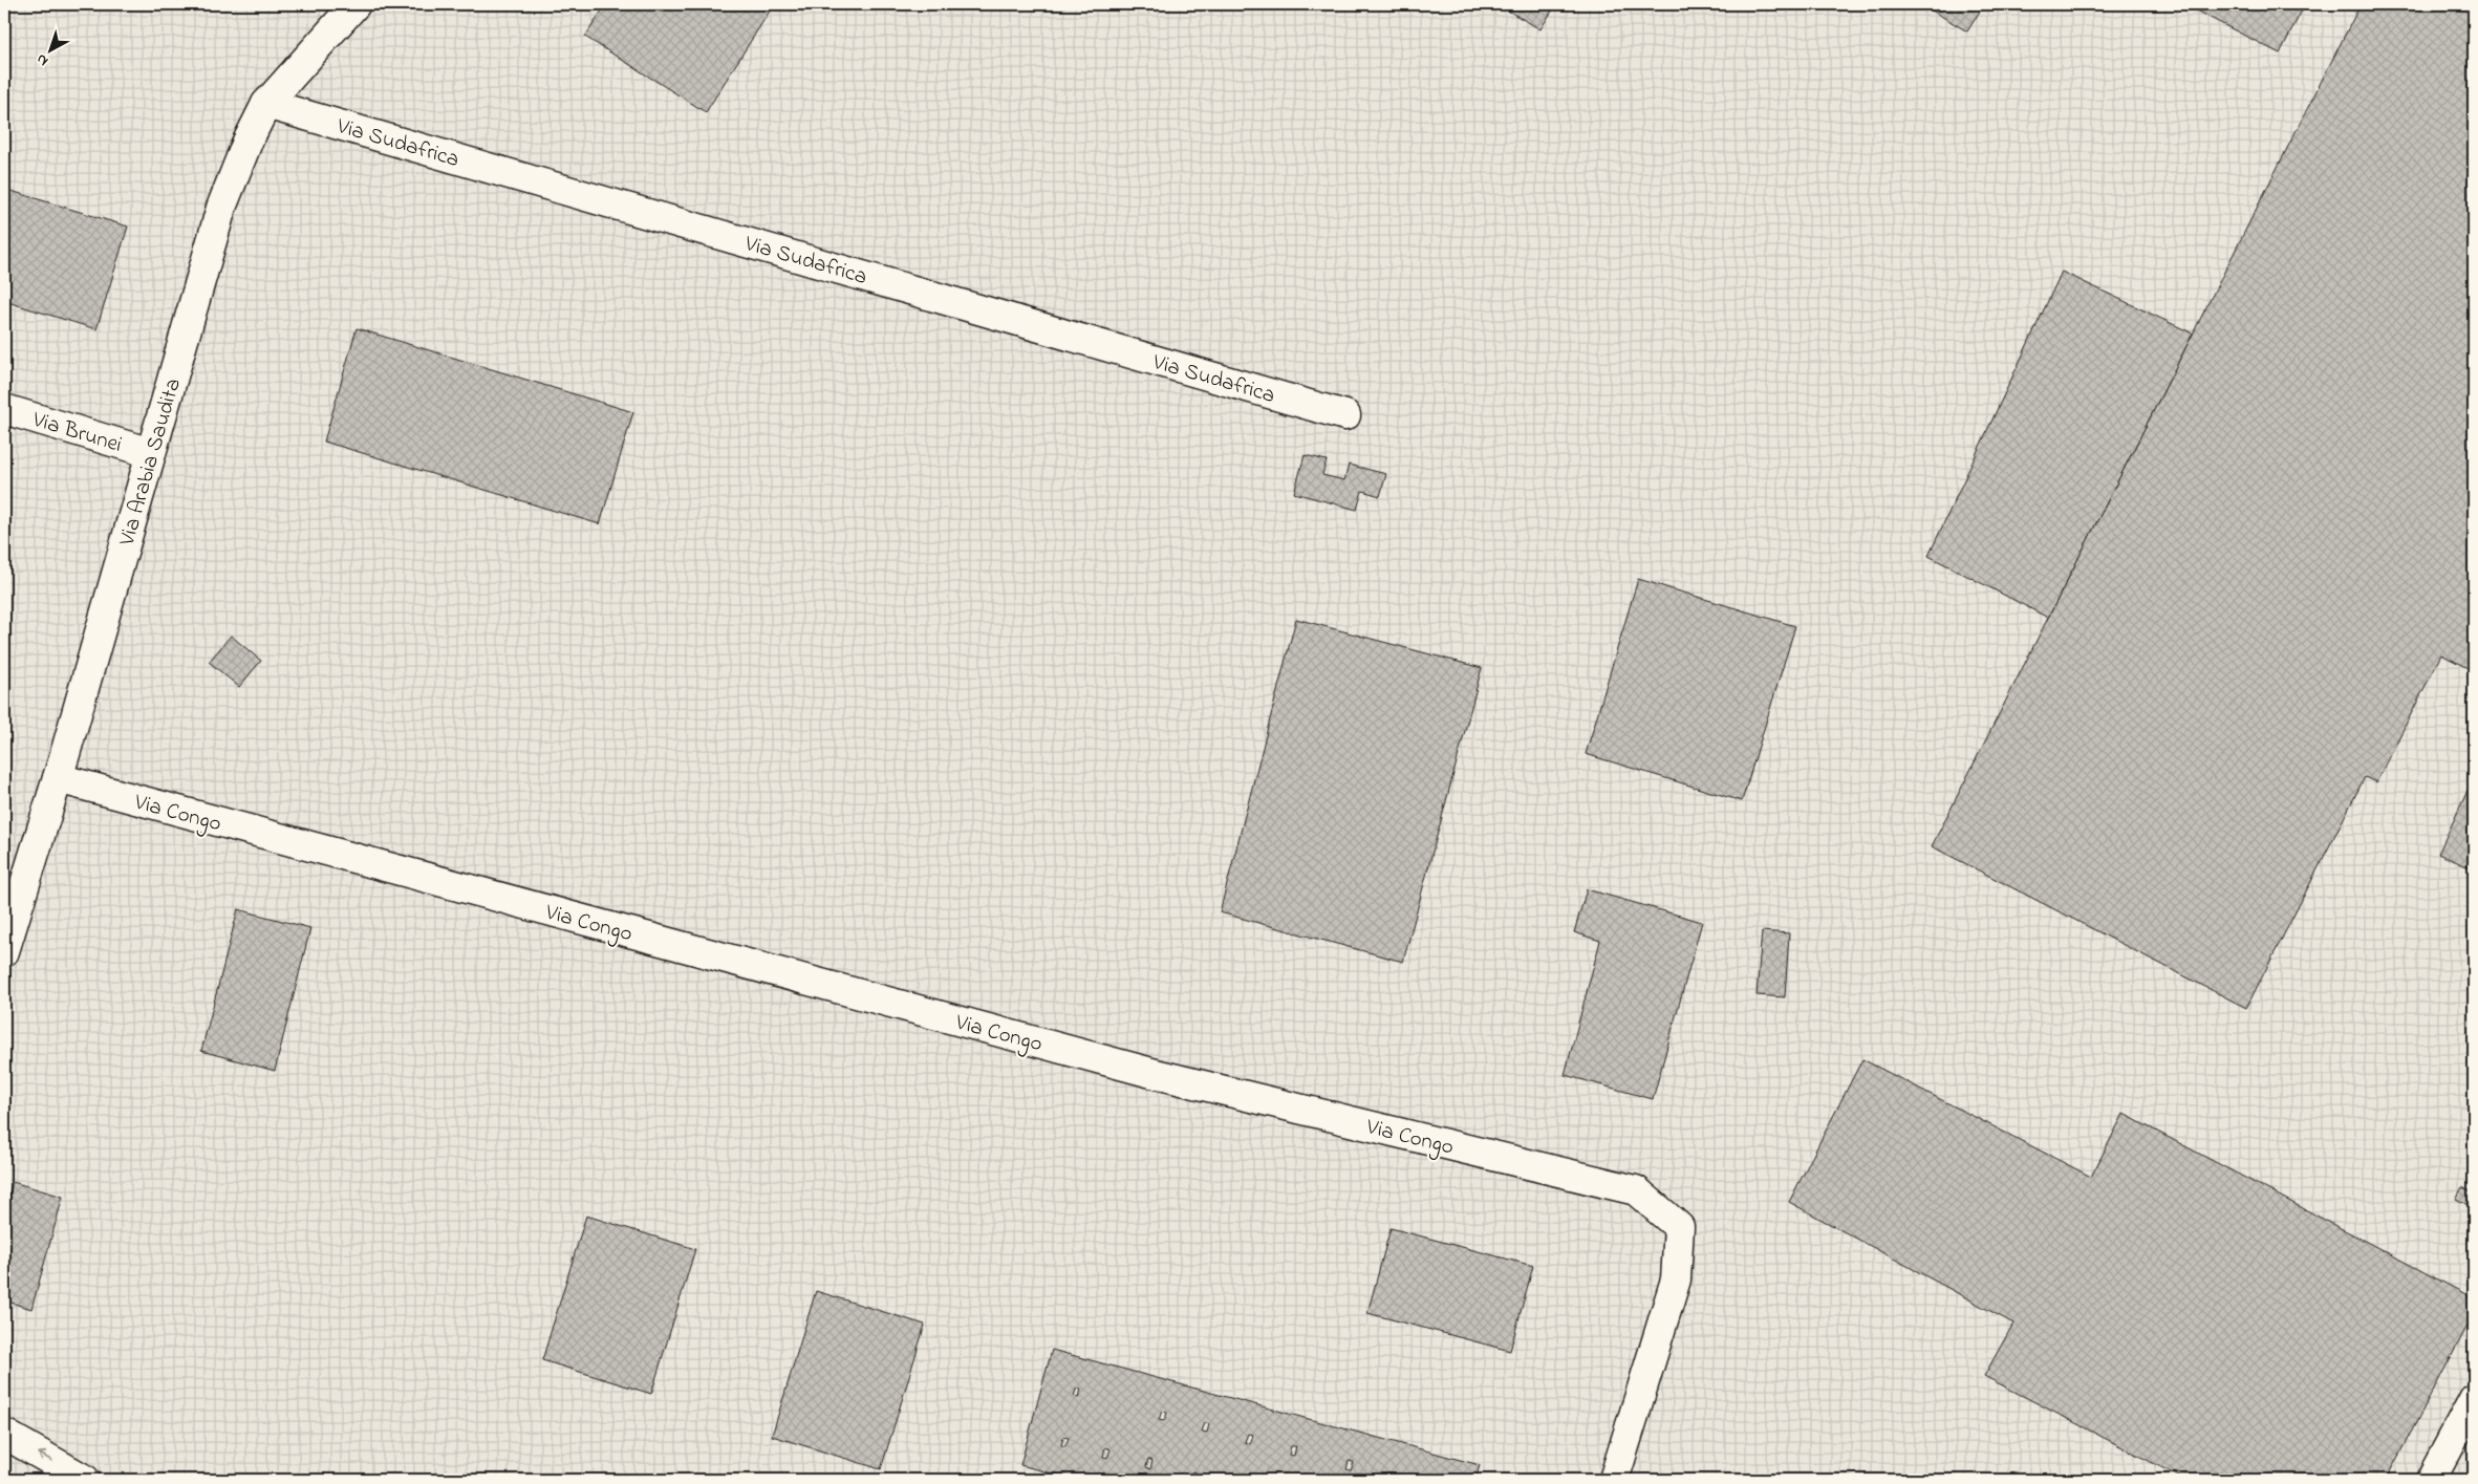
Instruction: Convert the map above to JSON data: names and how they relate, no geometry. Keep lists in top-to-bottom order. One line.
{"streets":{"street":["Via Sudafrica","Via Brunei","Via Arabia Saudita","Via Congo"]},"crossings":[["Via Sudafrica","Via Arabia Saudita"],["Via Brunei","Via Arabia Saudita"],["Via Arabia Saudita","Via Congo"]],"north":"bottom left"}
